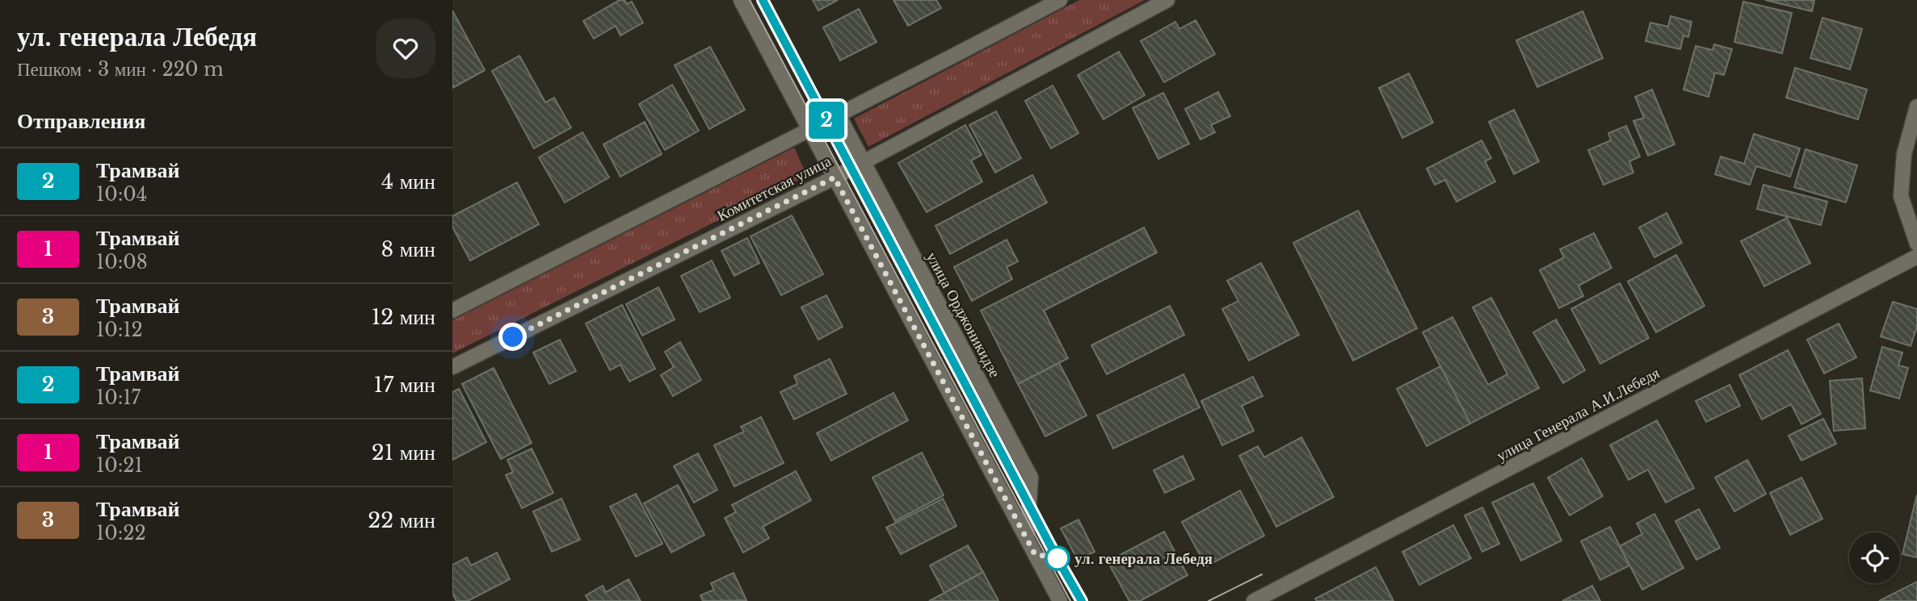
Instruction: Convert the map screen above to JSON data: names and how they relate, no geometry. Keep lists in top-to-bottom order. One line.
{"streets":{"street":["Комитетская улица","улица Орджоникидзе","улица Генерала А.И.Лебедя"]},"crossings":[["Комитетская улица","улица Орджоникидзе"]],"places":["ул. генерала Лебедя"],"lines":["tram line 2"],"page":{"heading":[["ул. генерала Лебедя","Пешком · 3 мин · 220 m"],"Отправления"],"on_map":"2","list":[{"mark":"2","name":"Трамвай","note":"10:04","value":"4 мин"},{"mark":"1","name":"Трамвай","note":"10:08","value":"8 мин"},{"mark":"3","name":"Трамвай","note":"10:12","value":"12 мин"},{"mark":"2","name":"Трамвай","note":"10:17","value":"17 мин"},{"mark":"1","name":"Трамвай","note":"10:21","value":"21 мин"},{"mark":"3","name":"Трамвай","note":"10:22","value":"22 мин"}]}}
